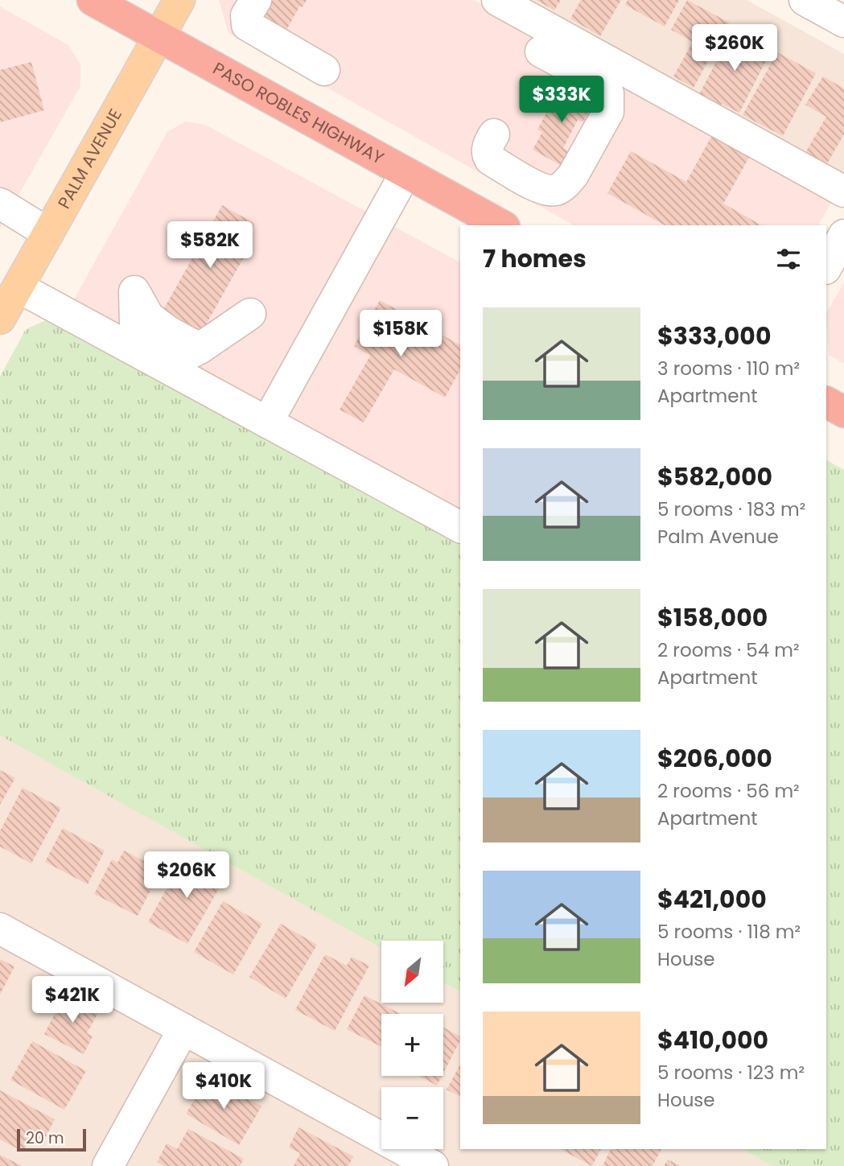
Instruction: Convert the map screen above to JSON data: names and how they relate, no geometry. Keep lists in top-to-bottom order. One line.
{"streets":{"highway":["PASO ROBLES HIGHWAY"],"main road":["PALM AVENUE"]},"crossings":[["PASO ROBLES HIGHWAY","PALM AVENUE"]],"scale_bar":"20 m","north":"bottom left","page":{"price":["$260K","$333K","$582K","$158K","$206K","$421K","$410K"],"heading":"7 homes","list":[{"name":"$333,000","note":"3 rooms · 110 m² · Apartment"},{"name":"$582,000","note":"5 rooms · 183 m² · Palm Avenue"},{"name":"$158,000","note":"2 rooms · 54 m² · Apartment"},{"name":"$206,000","note":"2 rooms · 56 m² · Apartment"},{"name":"$421,000","note":"5 rooms · 118 m² · House"},{"name":"$410,000","note":"5 rooms · 123 m² · House"}],"map_buttons":["+","−"],"scale":"20 m"}}
